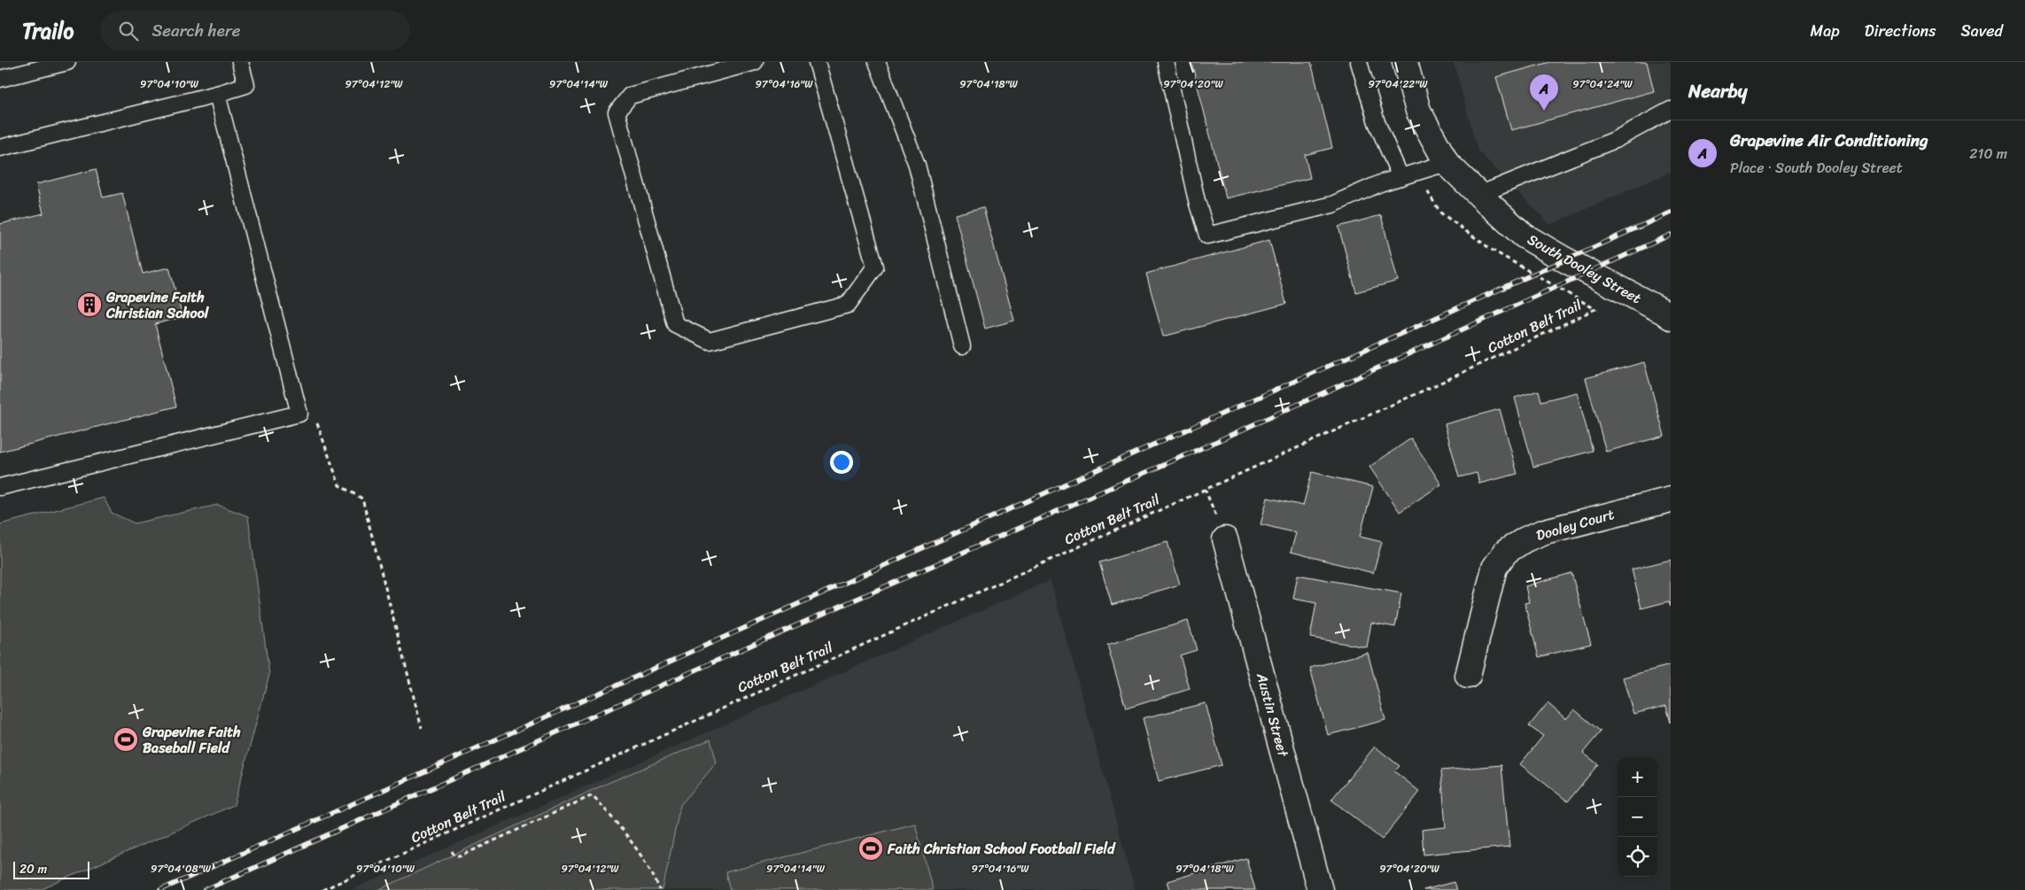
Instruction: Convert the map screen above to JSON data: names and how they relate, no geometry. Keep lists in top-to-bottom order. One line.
{"streets":{"street":["South Dooley Street","Dooley Court","Austin Street"],"path":["Cotton Belt Trail"]},"places":{"building":["Grapevine Faith Christian School"],"sports":["Grapevine Faith Baseball Field","Faith Christian School Football Field"]},"scale_bar":"20 m","page":{"header":"Trailo","search":"Search here","nav":["Map","Directions","Saved"],"heading":"Nearby","pins":"A","list":[{"mark":"A","name":"Grapevine Air Conditioning","note":"Place · South Dooley Street","value":"210 m"}],"map_buttons":["+","−"],"scale":"20 m"},"coordinates":["97°04'10\"W","97°04'12\"W","97°04'14\"W","97°04'16\"W","97°04'18\"W","97°04'20\"W","97°04'22\"W","97°04'24\"W","97°04'08\"W"]}
